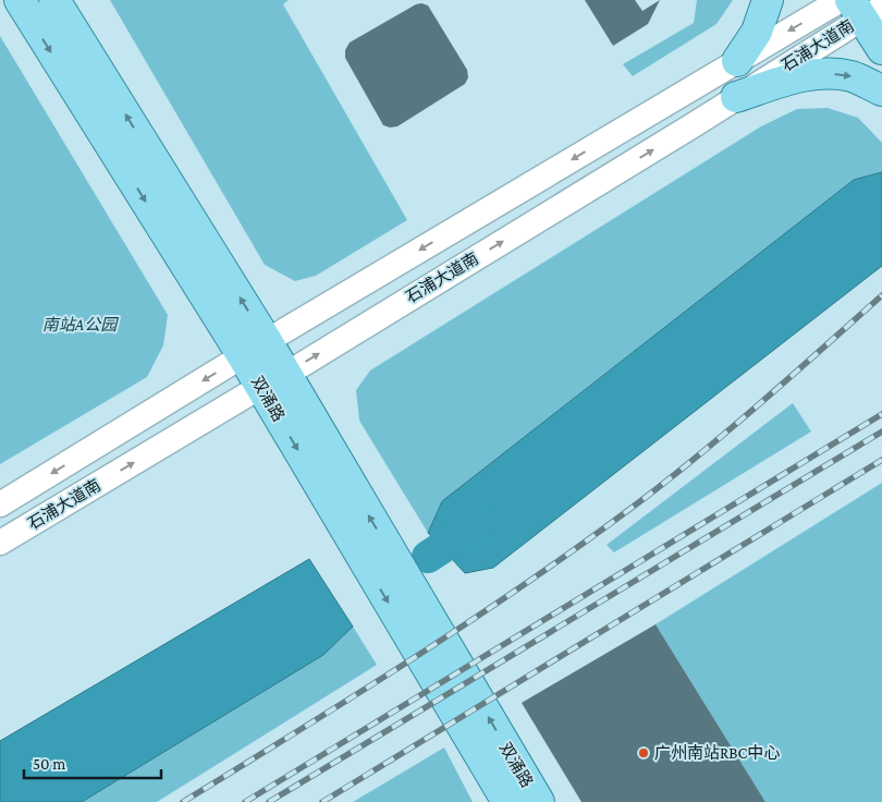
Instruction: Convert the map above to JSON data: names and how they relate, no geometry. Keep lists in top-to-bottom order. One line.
{"streets":{"main road":["双涌路"],"street":["石浦大道南"]},"crossings":[["石浦大道南","双涌路"]],"parks":["南站A公园"],"places":["广州南站RBC中心"],"scale_bar":"50 m"}
